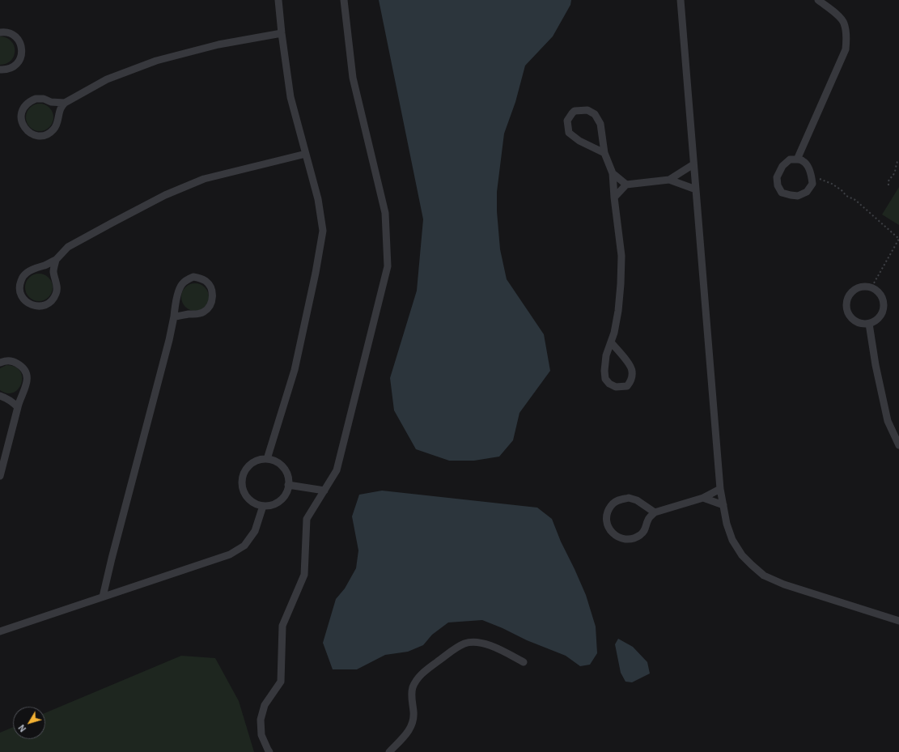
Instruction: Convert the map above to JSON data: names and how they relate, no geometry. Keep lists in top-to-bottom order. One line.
{"north":"bottom left"}
